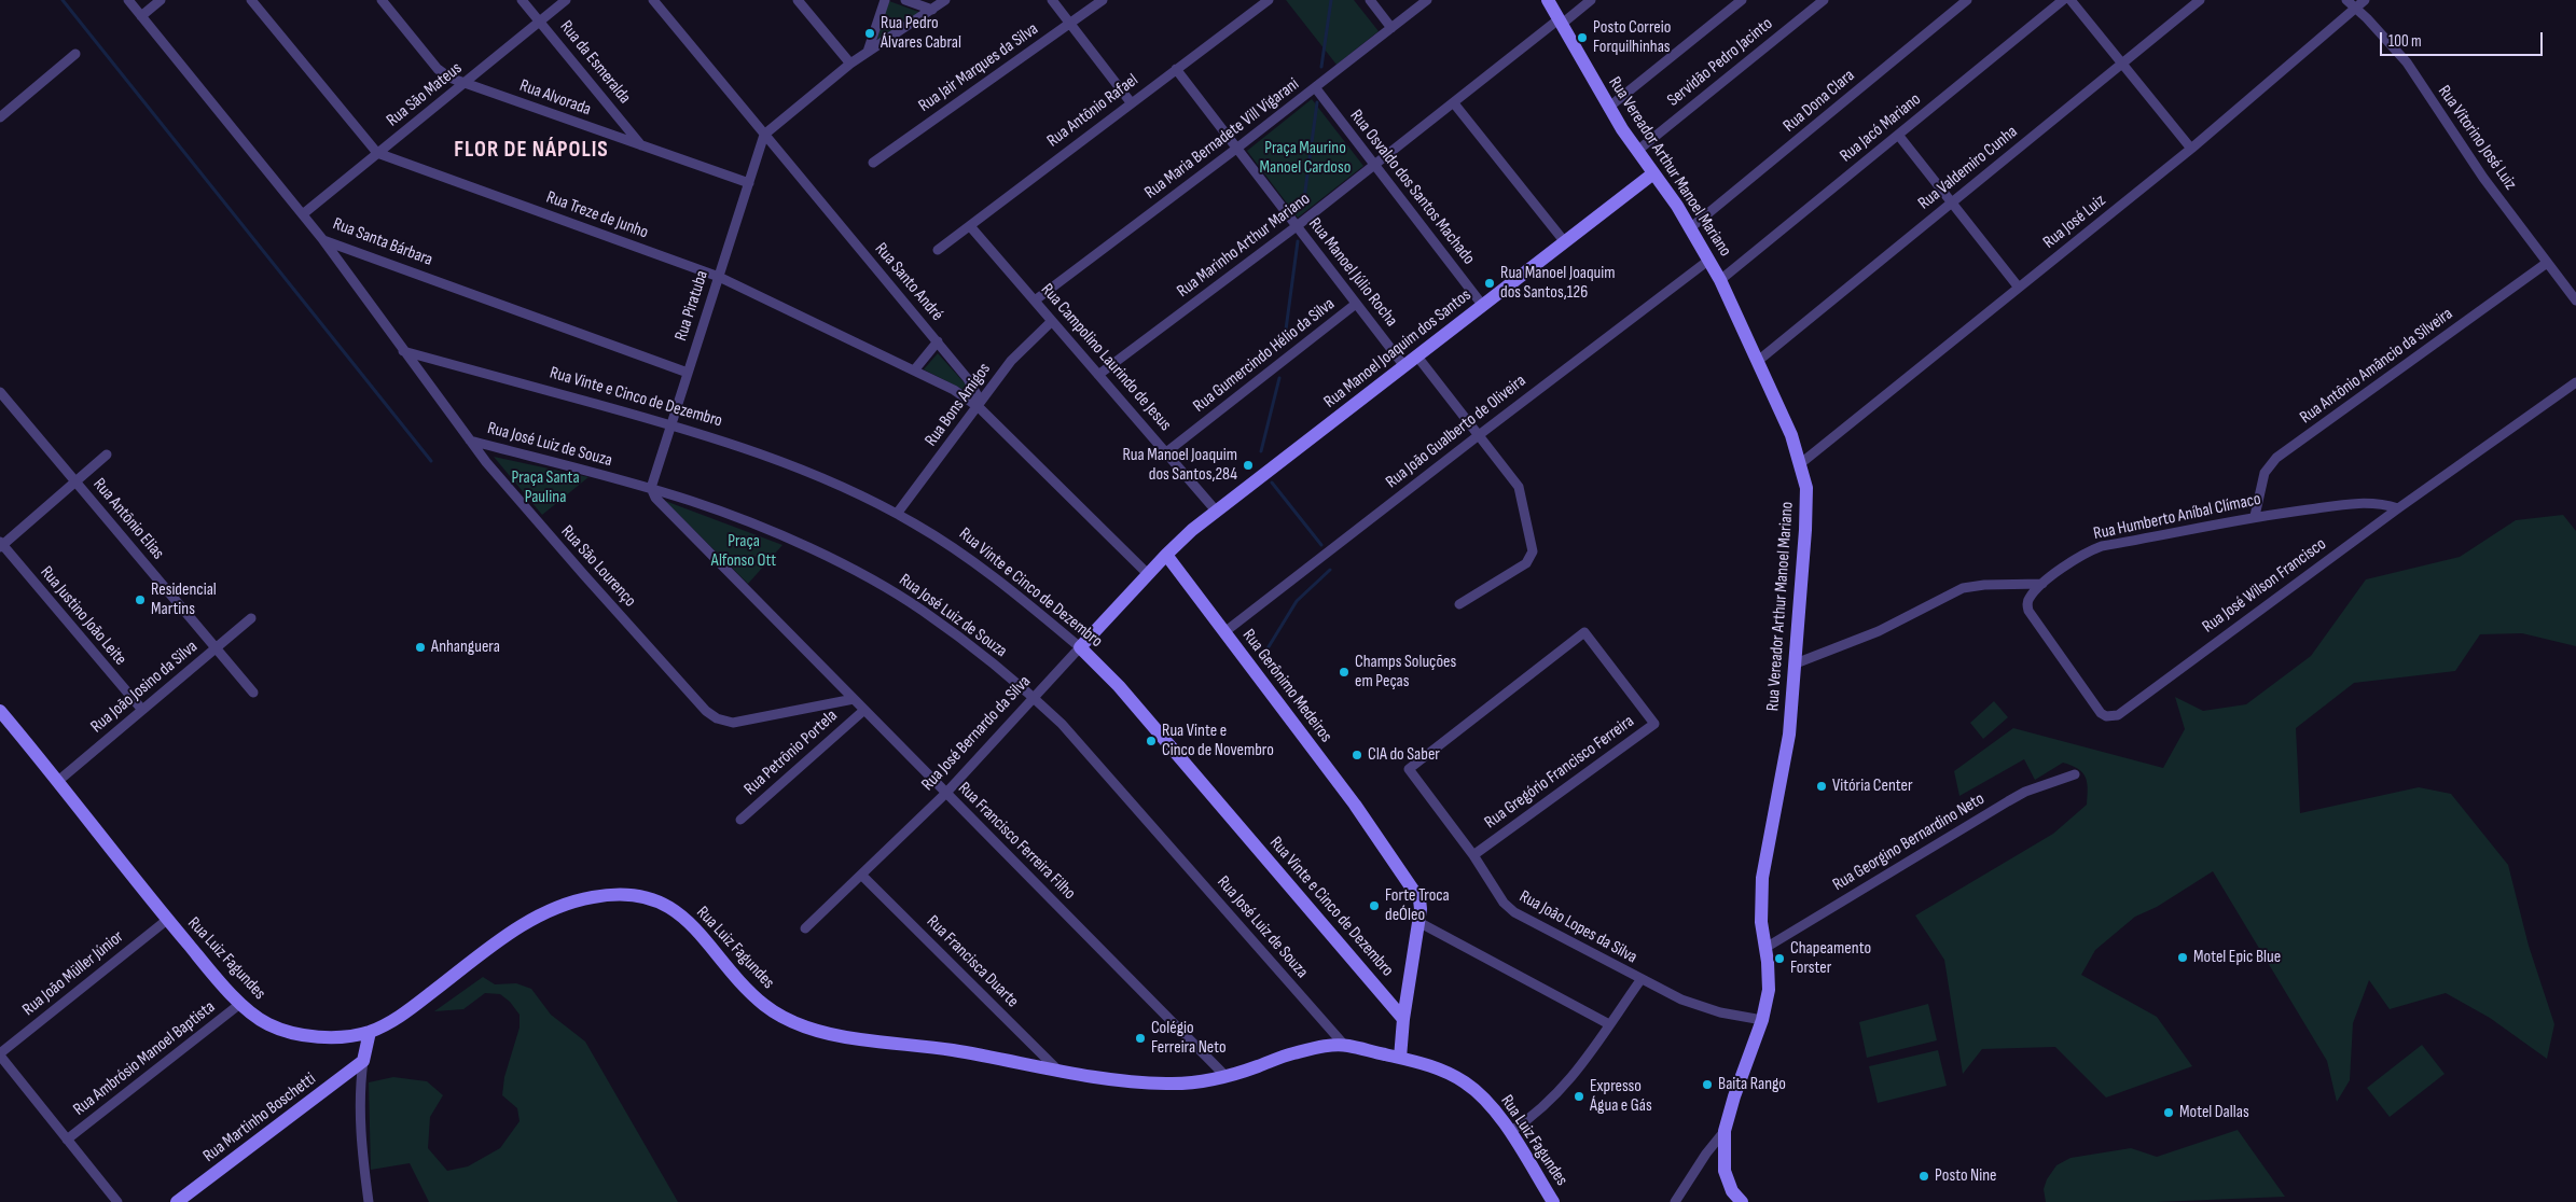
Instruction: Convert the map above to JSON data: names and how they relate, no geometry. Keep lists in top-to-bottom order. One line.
{"streets":{"main road":["Rua Vereador Arthur Manoel Mariano","Rua Manoel Joaquim dos Santos","Rua Vinte e Cinco de Dezembro","Rua Gerônimo Medeiros","Rua José Bernardo da Silva","Rua Luiz Fagundes","Rua Martinho Boschetti"],"street":["Rua da Esmeralda","Servidão Pedro Jacinto","Rua Jair Marques da Silva","Rua São Mateus","Rua Alvorada","Rua Dona Clara","Rua Antônio Rafael","Rua Jacó Mariano","Rua Vitorino José Luiz","Rua Maria Bernadete Vill Vigarani","Rua Valdemiro Cunha","Rua Osvaldo dos Santos Machado","Rua Treze de Junho","Rua José Luiz","Rua Santa Bárbara","Rua Marinho Arthur Mariano","Rua Manoel Júlio Rocha","Rua Santo André","Rua Piratuba","Rua Gumercindo Hélio da Silva","Rua Campolino Laurindo de Jesus","Rua Antônio Amâncio da Silveira","Rua Bons Amigos","Rua João Gualberto de Oliveira","Rua José Luiz de Souza","Rua Humberto Aníbal Clímaco","Rua Antônio Elias","Rua São Lourenço","Rua José Wilson Francisco","Rua Justino João Leite","Rua João Josino da Silva","Rua Petrônio Portela","Rua Gregório Francisco Ferreira","Rua Francisco Ferreira Filho","Rua Georgino Bernardino Neto","Rua João Lopes da Silva","Rua Francisca Duarte","Rua João Müller Júnior","Rua Ambrósio Manoel Baptista"]},"crossings":[["Rua da Esmeralda","Rua São Mateus"],["Rua da Esmeralda","Rua Alvorada"],["Servidão Pedro Jacinto","Rua Vereador Arthur Manoel Mariano"],["Rua São Mateus","Rua Alvorada"],["Rua São Mateus","Rua Treze de Junho"],["Rua São Mateus","Rua Santa Bárbara"],["Rua Alvorada","Rua Piratuba"],["Rua Dona Clara","Rua Vereador Arthur Manoel Mariano"],["Rua Antônio Rafael","Rua Manoel Júlio Rocha"],["Rua Antônio Rafael","Rua Campolino Laurindo de Jesus"],["Rua Jacó Mariano","Rua Vereador Arthur Manoel Mariano"],["Rua Vitorino José Luiz","Rua José Luiz"],["Rua Vitorino José Luiz","Rua Antônio Amâncio da Silveira"],["Rua Maria Bernadete Vill Vigarani","Rua Osvaldo dos Santos Machado"],["Rua Maria Bernadete Vill Vigarani","Rua Manoel Júlio Rocha"],["Rua Maria Bernadete Vill Vigarani","Rua Campolino Laurindo de Jesus"],["Rua Vereador Arthur Manoel Mariano","Rua Valdemiro Cunha"],["Rua Vereador Arthur Manoel Mariano","Rua José Luiz"],["Rua Vereador Arthur Manoel Mariano","Rua Marinho Arthur Mariano"],["Rua Vereador Arthur Manoel Mariano","Rua Manoel Joaquim dos Santos"],["Rua Vereador Arthur Manoel Mariano","Rua João Gualberto de Oliveira"],["Rua Vereador Arthur Manoel Mariano","Rua Georgino Bernardino Neto"],["Rua Vereador Arthur Manoel Mariano","Rua João Lopes da Silva"],["Rua Osvaldo dos Santos Machado","Rua Marinho Arthur Mariano"],["Rua Osvaldo dos Santos Machado","Rua Manoel Joaquim dos Santos"],["Rua Treze de Junho","Rua Santo André"],["Rua Treze de Junho","Rua Piratuba"],["Rua Treze de Junho","Rua Bons Amigos"],["Rua Santa Bárbara","Rua Piratuba"],["Rua Santa Bárbara","Rua São Lourenço"],["Rua Marinho Arthur Mariano","Rua Manoel Júlio Rocha"],["Rua Marinho Arthur Mariano","Rua Campolino Laurindo de Jesus"],["Rua Manoel Júlio Rocha","Rua Manoel Joaquim dos Santos"],["Rua Manoel Júlio Rocha","Rua Gumercindo Hélio da Silva"],["Rua Santo André","Rua Piratuba"],["Rua Santo André","Rua Bons Amigos"],["Rua Santo André","Rua José Bernardo da Silva"],["Rua Piratuba","Rua Vinte e Cinco de Dezembro"],["Rua Piratuba","Rua José Luiz de Souza"],["Rua Piratuba","Rua Francisco Ferreira Filho"],["Rua Manoel Joaquim dos Santos","Rua Campolino Laurindo de Jesus"],["Rua Manoel Joaquim dos Santos","Rua Gerônimo Medeiros"],["Rua Manoel Joaquim dos Santos","Rua José Bernardo da Silva"],["Rua Gumercindo Hélio da Silva","Rua Campolino Laurindo de Jesus"],["Rua Campolino Laurindo de Jesus","Rua Bons Amigos"],["Rua Antônio Amâncio da Silveira","Rua Humberto Aníbal Clímaco"],["Rua Vinte e Cinco de Dezembro","Rua Bons Amigos"],["Rua Vinte e Cinco de Dezembro","Rua São Lourenço"],["Rua Vinte e Cinco de Dezembro","Rua Gerônimo Medeiros"],["Rua Vinte e Cinco de Dezembro","Rua José Bernardo da Silva"],["Rua João Gualberto de Oliveira","Rua Gerônimo Medeiros"],["Rua José Luiz de Souza","Rua São Lourenço"],["Rua José Luiz de Souza","Rua José Bernardo da Silva"],["Rua José Luiz de Souza","Rua Francisco Ferreira Filho"],["Rua José Luiz de Souza","Rua Luiz Fagundes"],["Rua Humberto Aníbal Clímaco","Rua José Wilson Francisco"],["Rua Antônio Elias","Rua João Josino da Silva"],["Rua São Lourenço","Rua Francisco Ferreira Filho"],["Rua Justino João Leite","Rua João Josino da Silva"],["Rua Gerônimo Medeiros","Rua José Bernardo da Silva"],["Rua João Josino da Silva","Rua Luiz Fagundes"],["Rua José Bernardo da Silva","Rua Francisco Ferreira Filho"],["Rua José Bernardo da Silva","Rua Francisca Duarte"],["Rua Petrônio Portela","Rua Francisco Ferreira Filho"],["Rua Gregório Francisco Ferreira","Rua João Lopes da Silva"],["Rua Francisco Ferreira Filho","Rua Luiz Fagundes"],["Rua Luiz Fagundes","Rua Francisca Duarte"],["Rua Luiz Fagundes","Rua João Müller Júnior"],["Rua Luiz Fagundes","Rua Ambrósio Manoel Baptista"]],"districts":["FLOR DE NÁPOLIS"],"parks":["Praça Maurino Manoel Cardoso","Praça Santa Paulina","Praça Alfonso Ott"],"places":["Rua Pedro Álvares Cabral","Posto Correio Forquilhinhas","Rua Manoel Joaquim dos Santos,126","Rua Manoel Joaquim dos Santos,284","Residencial Martins","Anhanguera","Champs Soluções em Peças","Rua Vinte e Cinco de Novembro","CIA do Saber","Vitória Center","Forte Troca deÓleo","Motel Epic Blue","Chapeamento Forster","Colégio Ferreira Neto","Baita Rango","Expresso Água e Gás","Motel Dallas","Posto Nine"],"scale_bar":"100 m"}
